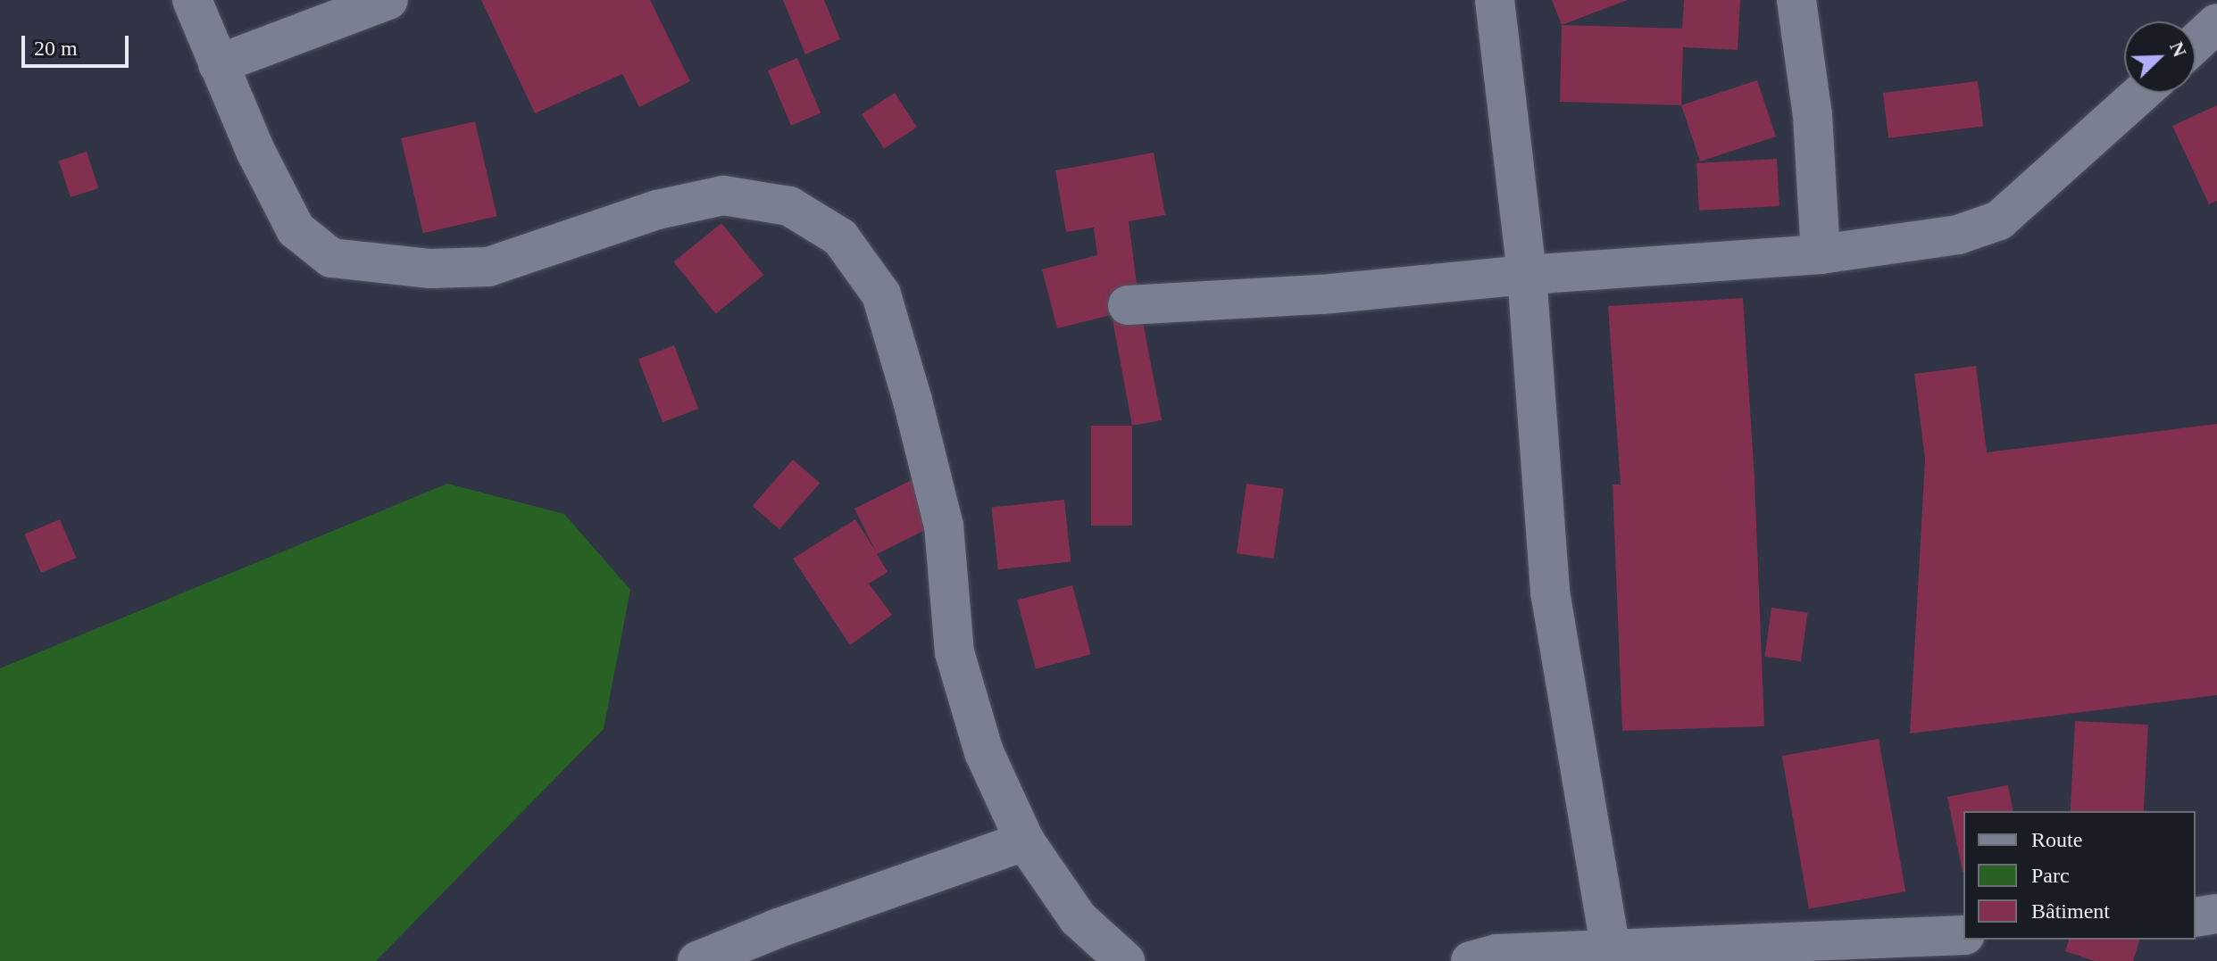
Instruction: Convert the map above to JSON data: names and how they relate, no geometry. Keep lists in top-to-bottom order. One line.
{"legend":["Route","Parc","Bâtiment"],"scale_bar":"20 m","north":"top right"}
